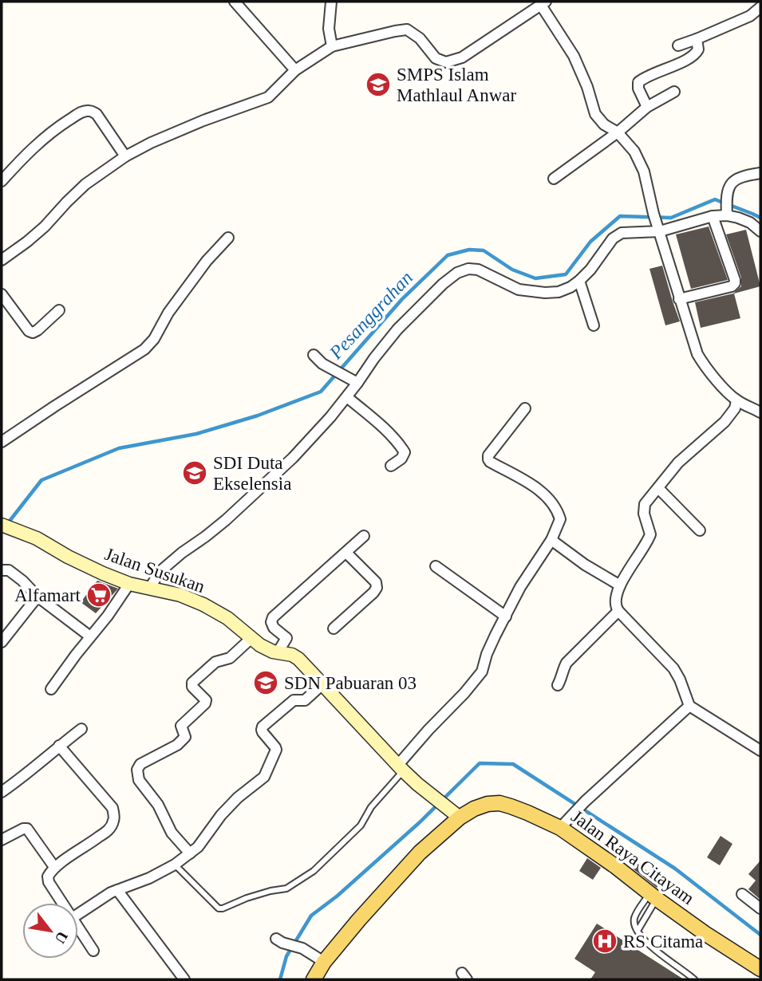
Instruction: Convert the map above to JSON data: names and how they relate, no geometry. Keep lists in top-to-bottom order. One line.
{"streets":{"main road":["Jalan Raya Citayam"],"street":["Jalan Susukan"]},"crossings":[["Jalan Susukan","Jalan Raya Citayam"]],"water":["Pesanggrahan"],"places":{"school or university":["SMPS Islam Mathlaul Anwar","SDI Duta Ekselensia","SDN Pabuaran 03"],"supermarket":["Alfamart"],"hospital":["RS Citama"]},"north":"bottom right"}
